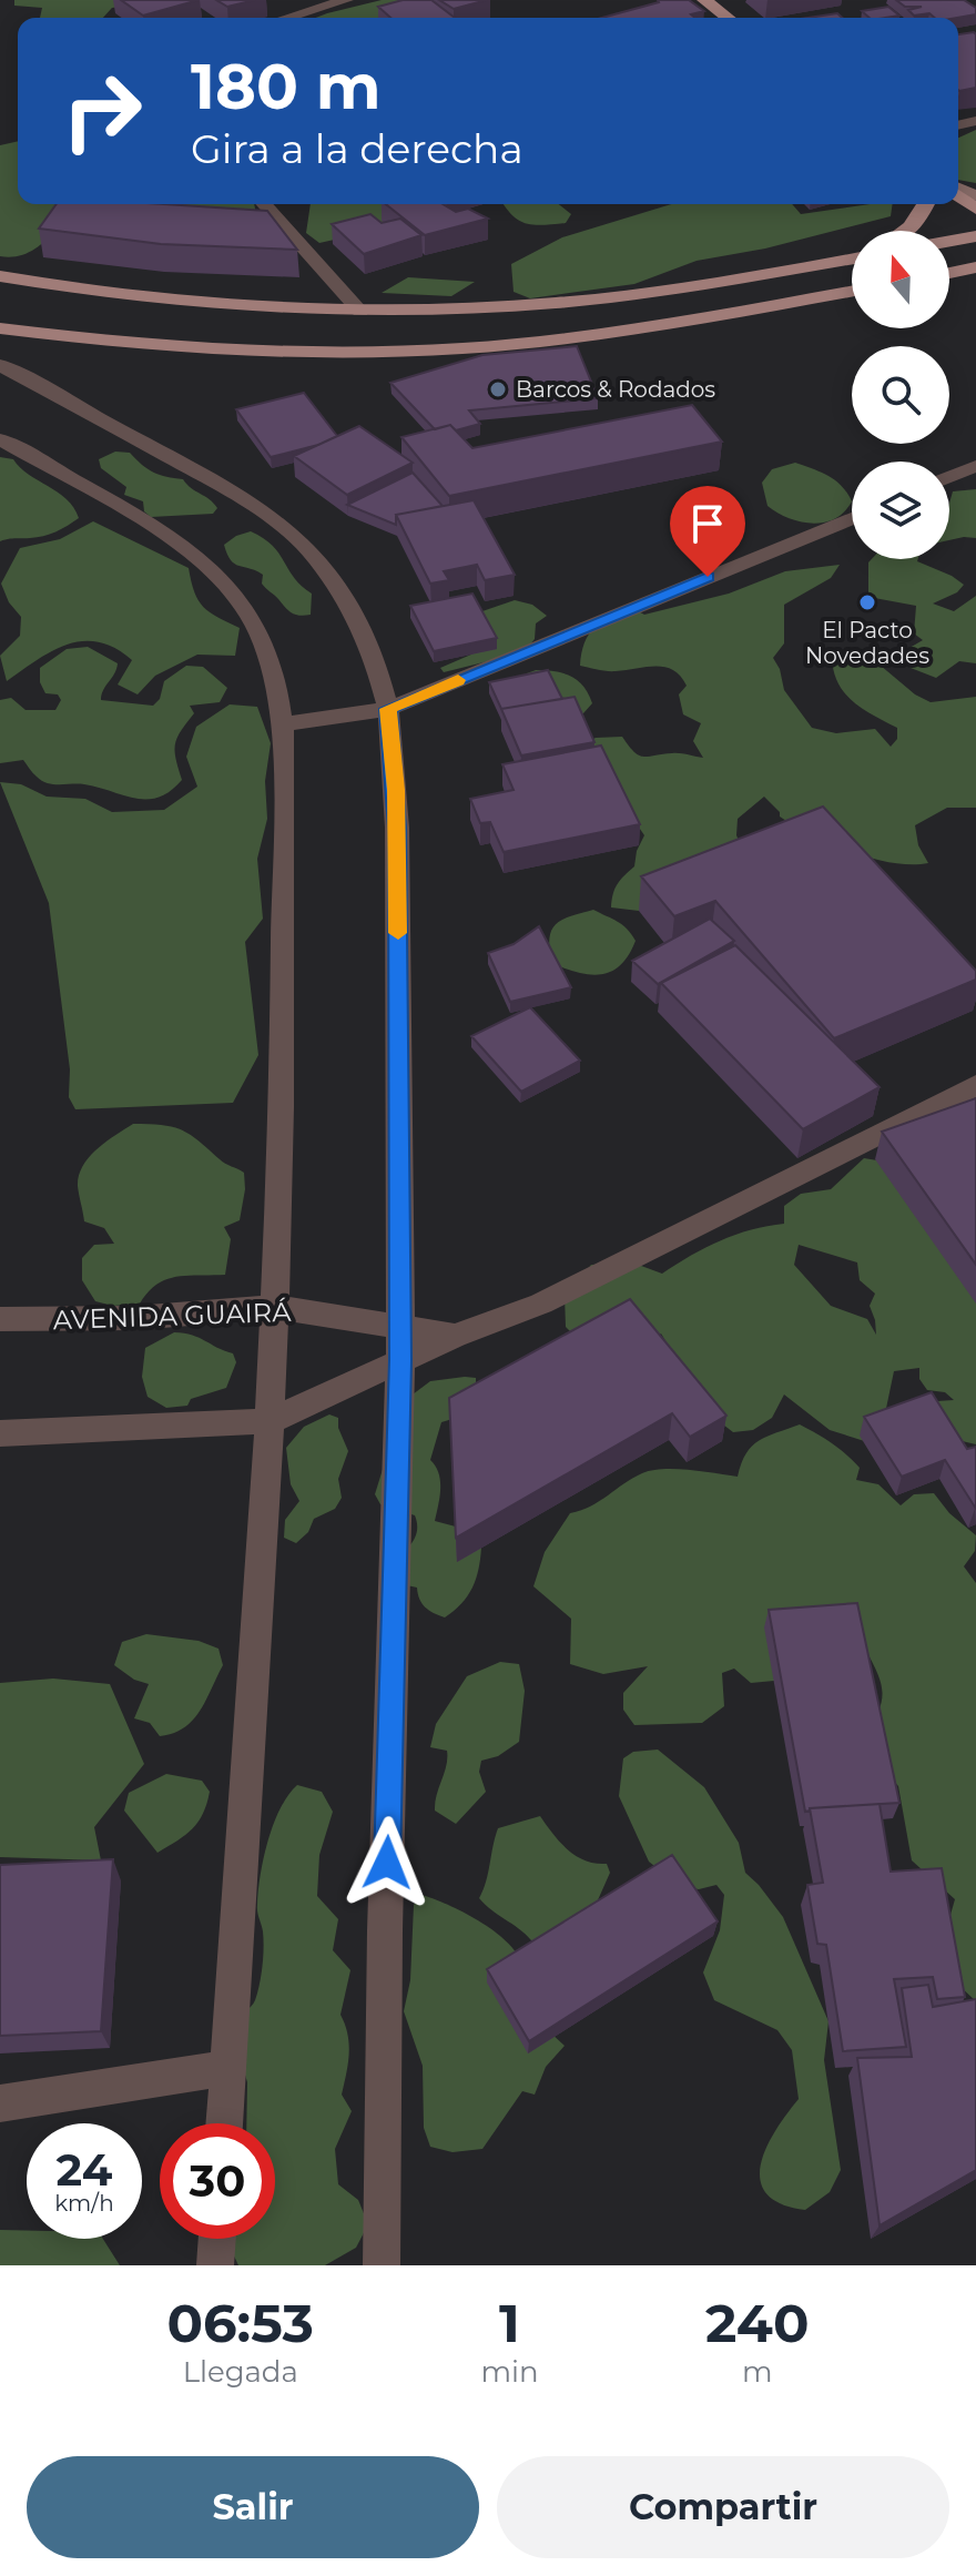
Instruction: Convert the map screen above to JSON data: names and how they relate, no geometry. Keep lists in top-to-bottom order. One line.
{"streets":{"street":["AVENIDA GUAIRÁ"]},"places":["Barcos & Rodados","El Pacto Novedades"],"north":"top","page":{"turn":["180 m","Gira a la derecha"],"speed":"24 km/h","limit":"30","eta":["06:53","Llegada","1","min","240","m"],"buttons":["Salir","Compartir"]}}
